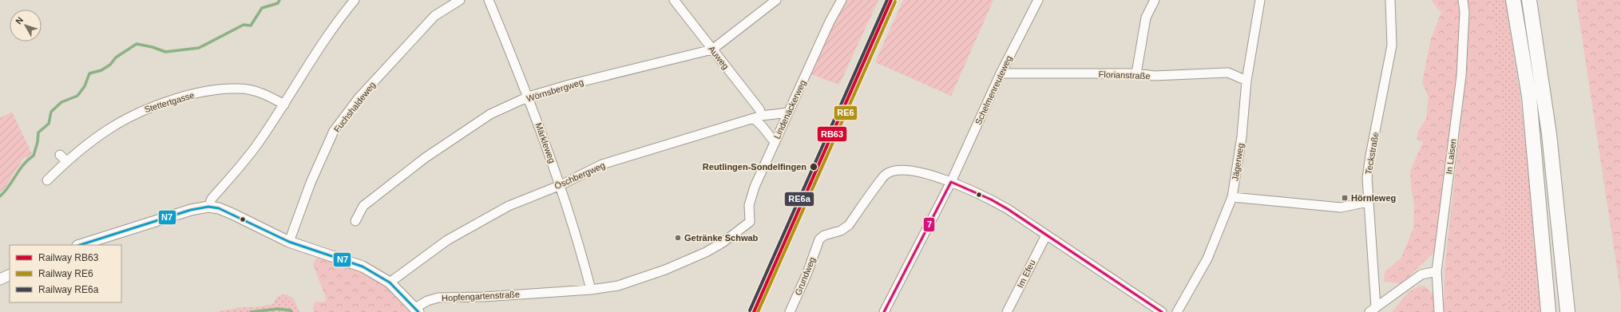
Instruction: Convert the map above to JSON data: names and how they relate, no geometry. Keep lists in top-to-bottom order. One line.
{"streets":{"street":["Auweg","Florianstraße","Wörnsbergweg","Schelmenreuteweg","Stettertgasse","Fuchshaldeweg","Lindenäckerweg","Märkleweg","Teckstraße","In Laisen","Jägerweg","Öschbergweg","Im Efeu","Grundweg","Hopfengartenstraße"]},"crossings":[["Auweg","Wörnsbergweg"],["Auweg","Lindenäckerweg"],["Auweg","Öschbergweg"],["Florianstraße","Schelmenreuteweg"],["Florianstraße","Jägerweg"],["Wörnsbergweg","Märkleweg"],["Schelmenreuteweg","Grundweg"],["Fuchshaldeweg","Hopfengartenstraße"],["Lindenäckerweg","Öschbergweg"],["Lindenäckerweg","Hopfengartenstraße"],["Märkleweg","Öschbergweg"],["Märkleweg","Hopfengartenstraße"],["Öschbergweg","Hopfengartenstraße"]],"places":{"other":["Reutlingen-Sondelfingen","Getränke Schwab"],"transit":["Hörnleweg"]},"lines":["rail line RB63","rail line RE6a","rail line RE6","transit line 7","transit line N7"],"legend":["Railway RB63","Railway RE6","Railway RE6a"],"north":"top left"}
